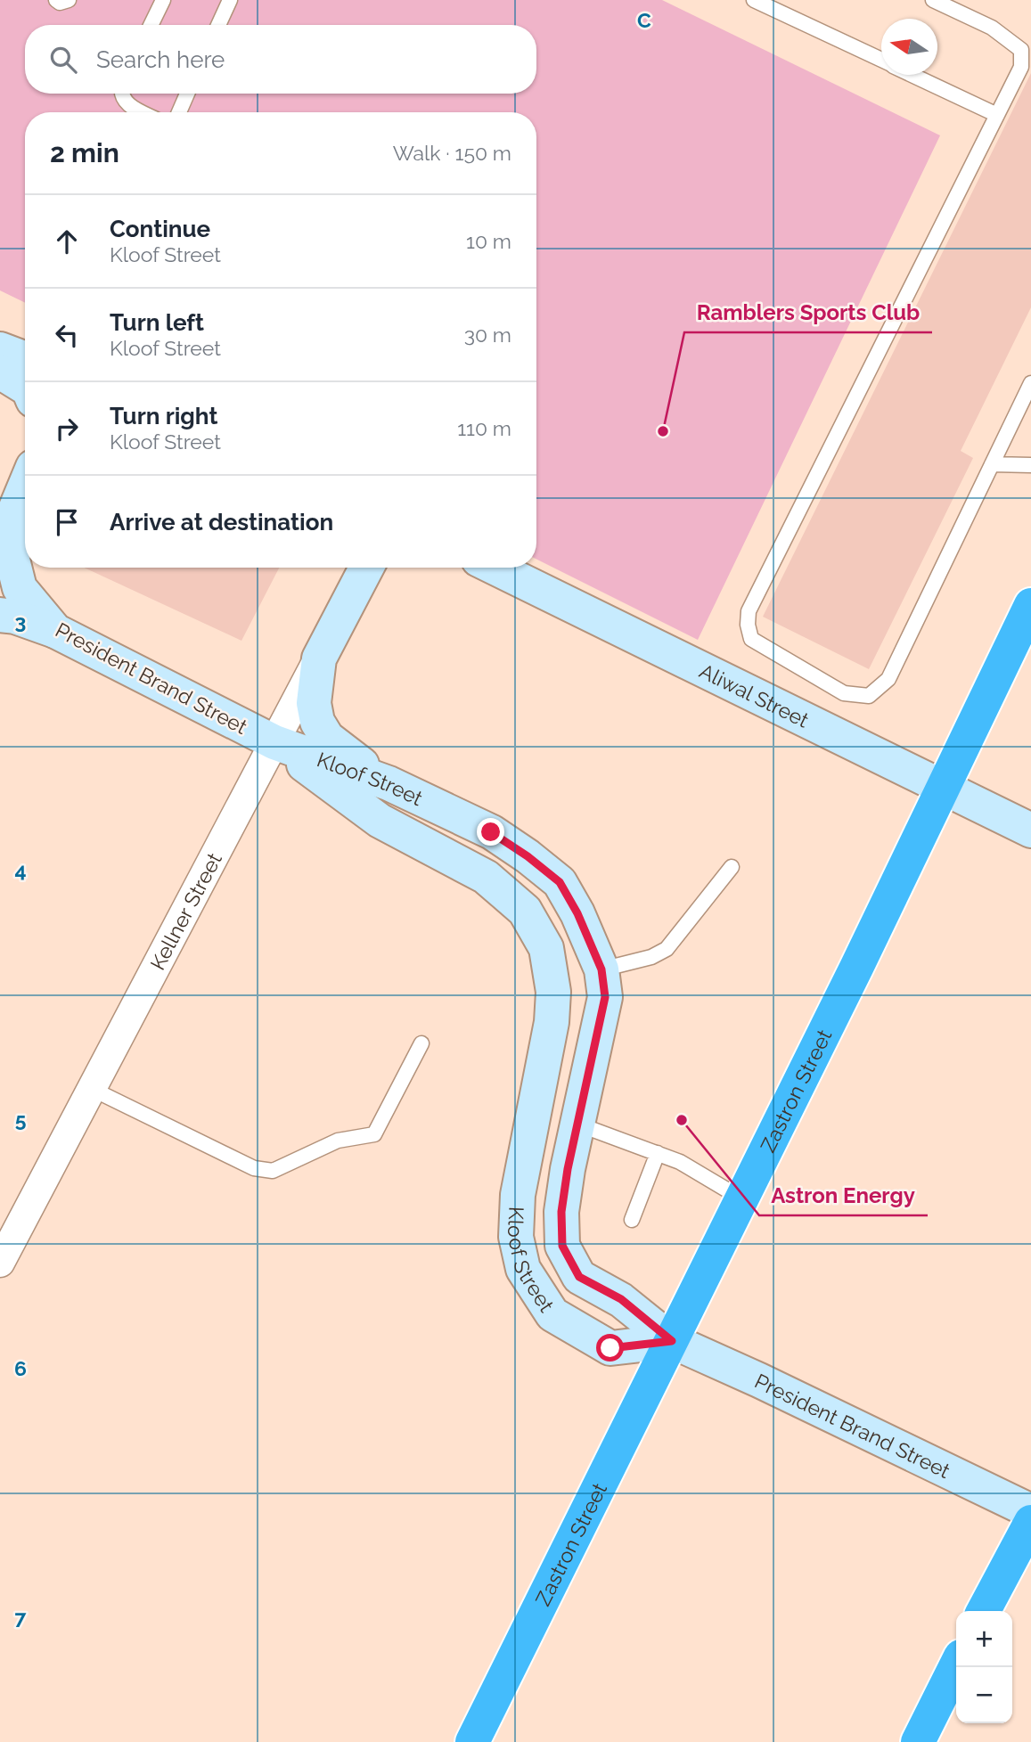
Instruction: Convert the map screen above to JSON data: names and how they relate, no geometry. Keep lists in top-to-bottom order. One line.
{"streets":{"highway":["Zastron Street"],"main road":["President Brand Street","Aliwal Street","Kloof Street","Kellner Street"]},"crossings":[["President Brand Street","Kloof Street"],["President Brand Street","Kellner Street"],["President Brand Street","Zastron Street"],["Aliwal Street","Zastron Street"],["Kloof Street","Kellner Street"],["Kloof Street","Zastron Street"]],"places":["Ramblers Sports Club","Astron Energy"],"north":"left","page":{"search":"Search here","heading":["2 min","Walk · 150 m"],"list":[["Continue","Kloof Street","10 m"],["Turn left","Kloof Street","30 m"],["Turn right","Kloof Street","110 m"],"Arrive at destination"],"map_buttons":["+","−"]},"grid":{"columns":["C"],"rows":["3","4","5","6","7"]}}
